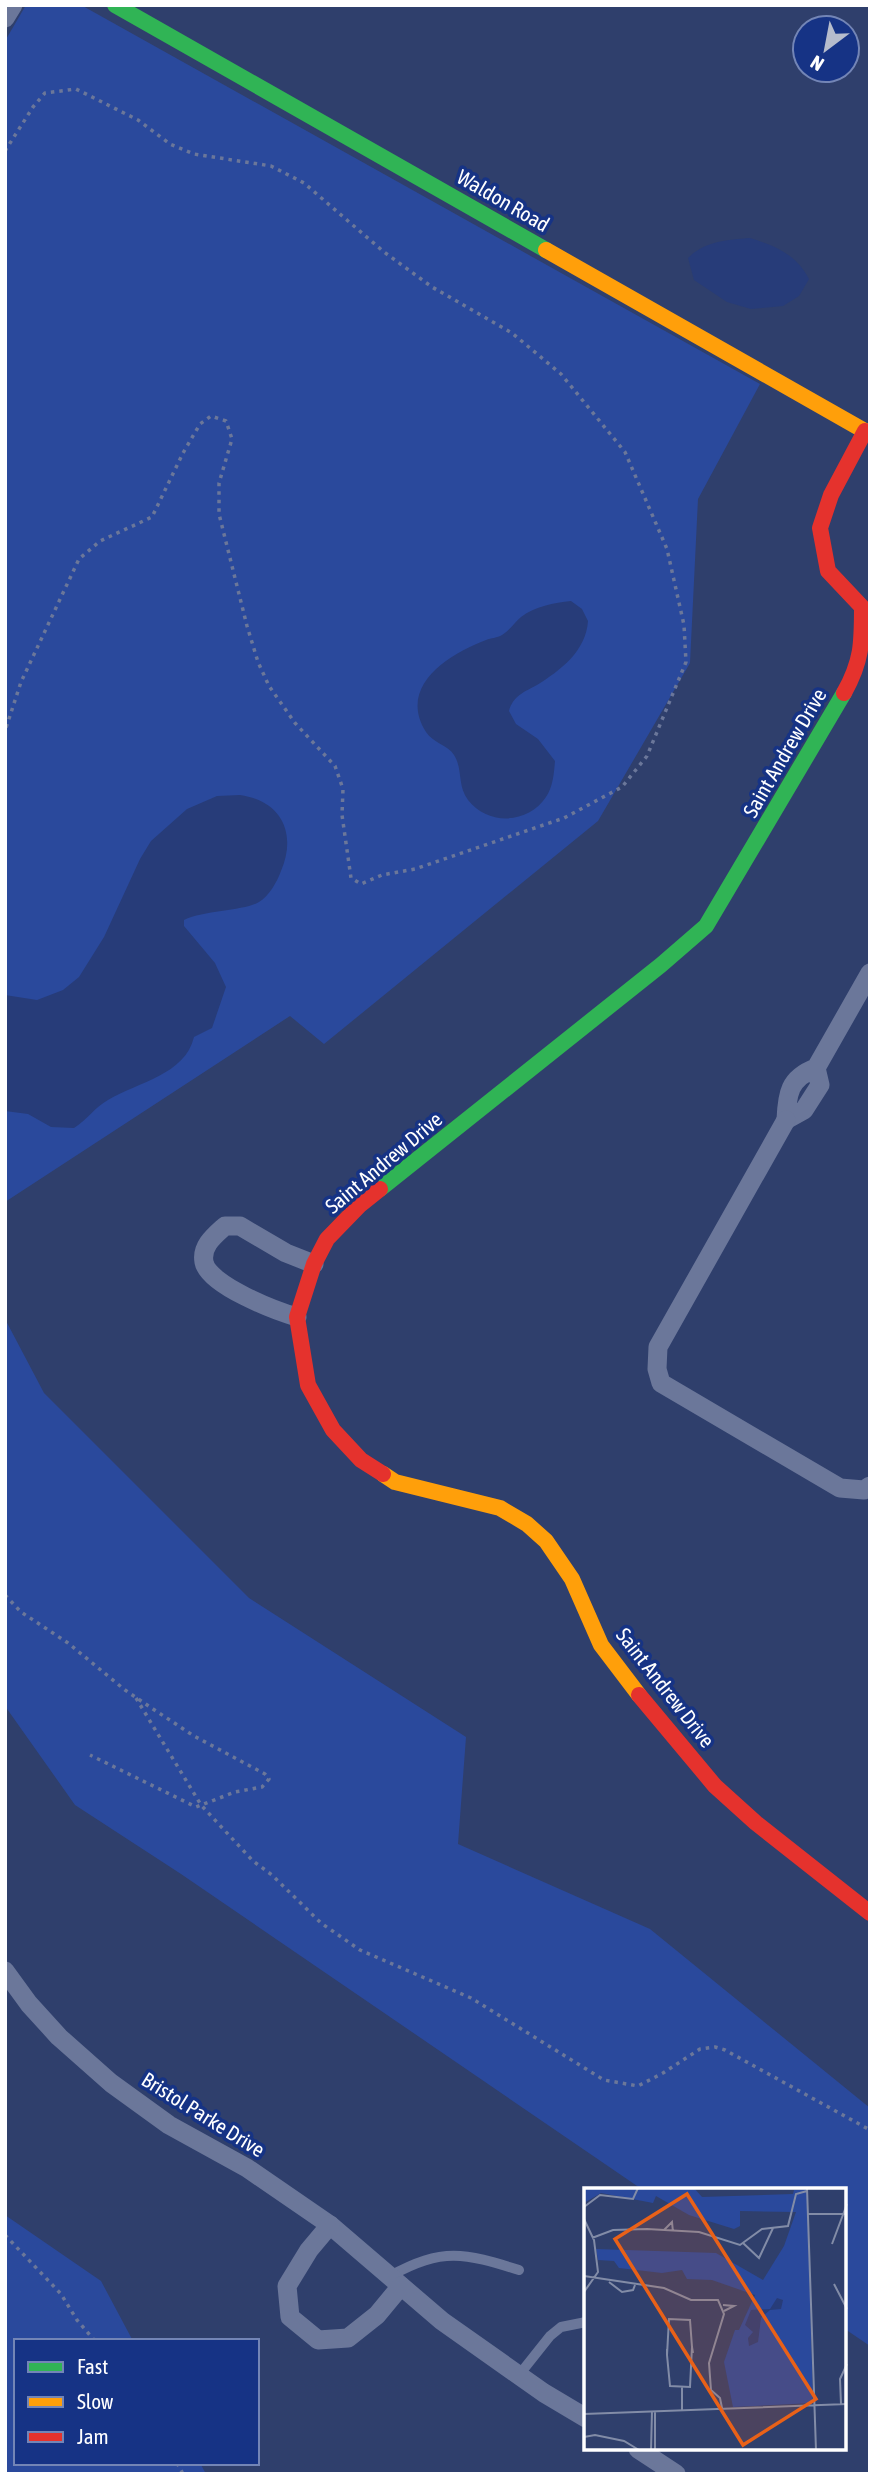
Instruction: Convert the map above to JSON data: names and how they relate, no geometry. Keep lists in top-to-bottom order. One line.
{"streets":{"street":["Waldon Road","Saint Andrew Drive","Bristol Parke Drive"]},"crossings":[["Waldon Road","Saint Andrew Drive"]],"legend":["Fast","Slow","Jam"],"north":"bottom left"}
